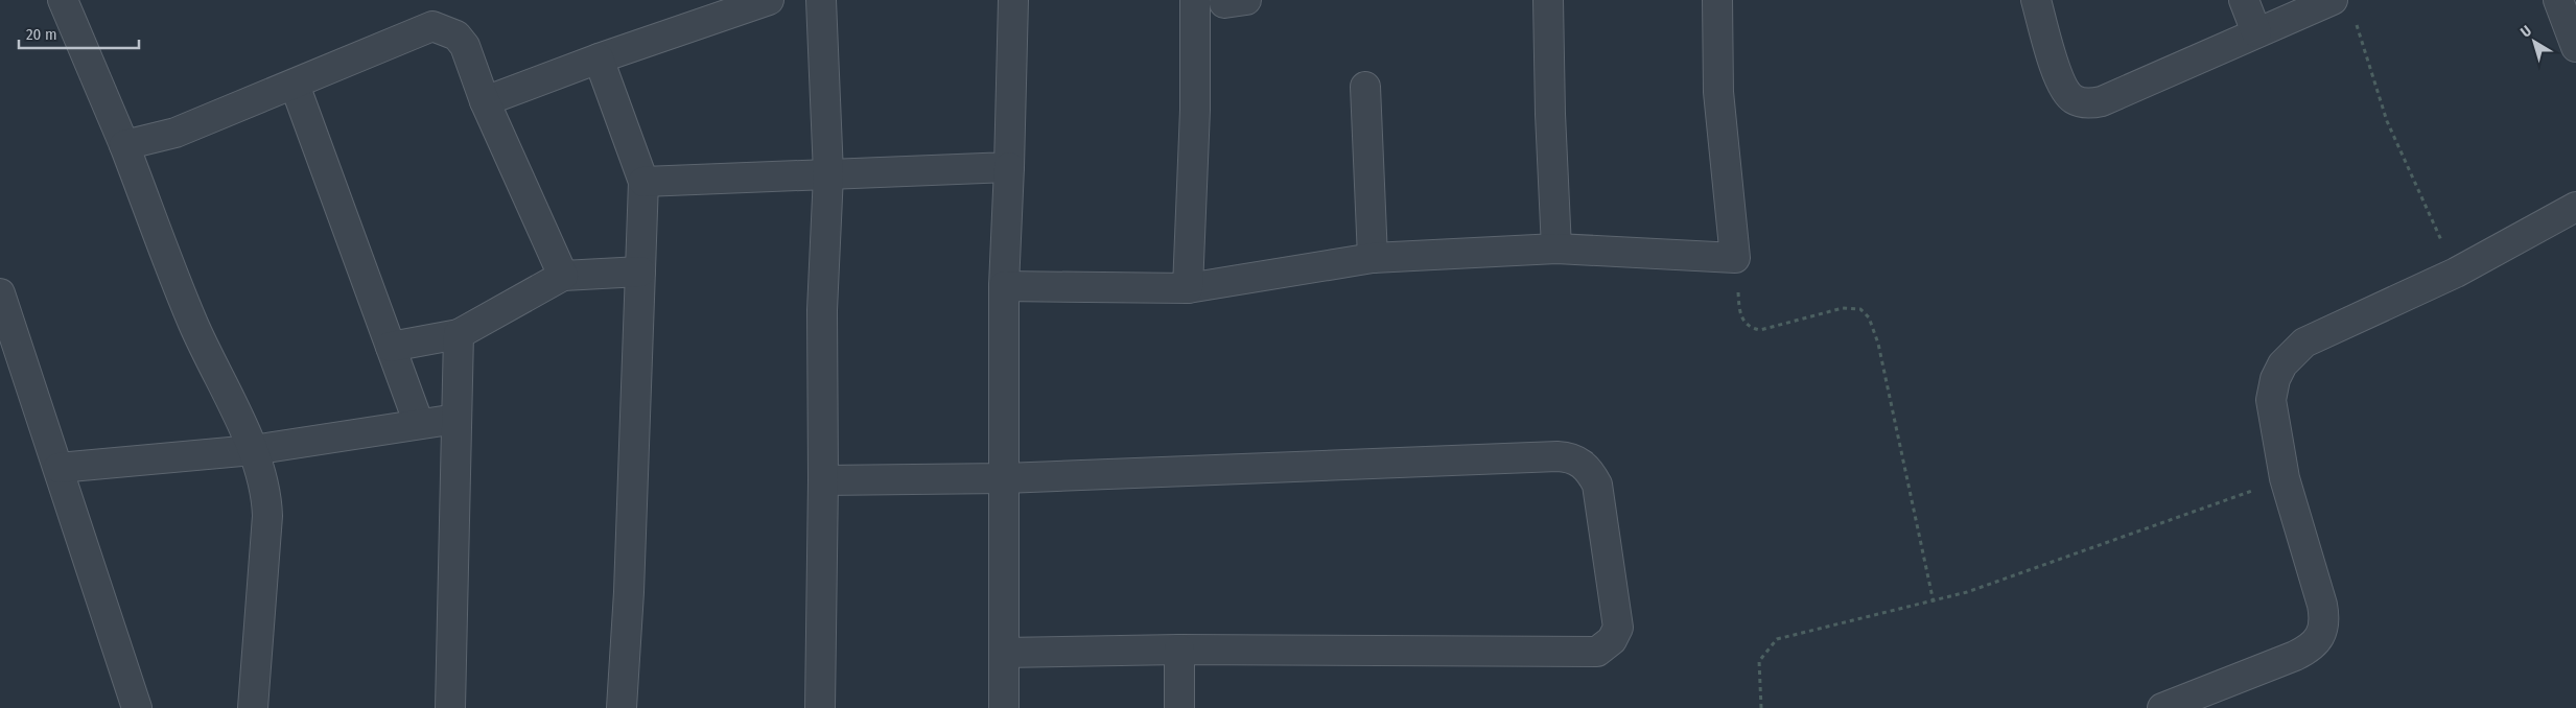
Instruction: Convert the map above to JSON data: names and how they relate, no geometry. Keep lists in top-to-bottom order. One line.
{"scale_bar":"20 m","north":"top left"}
